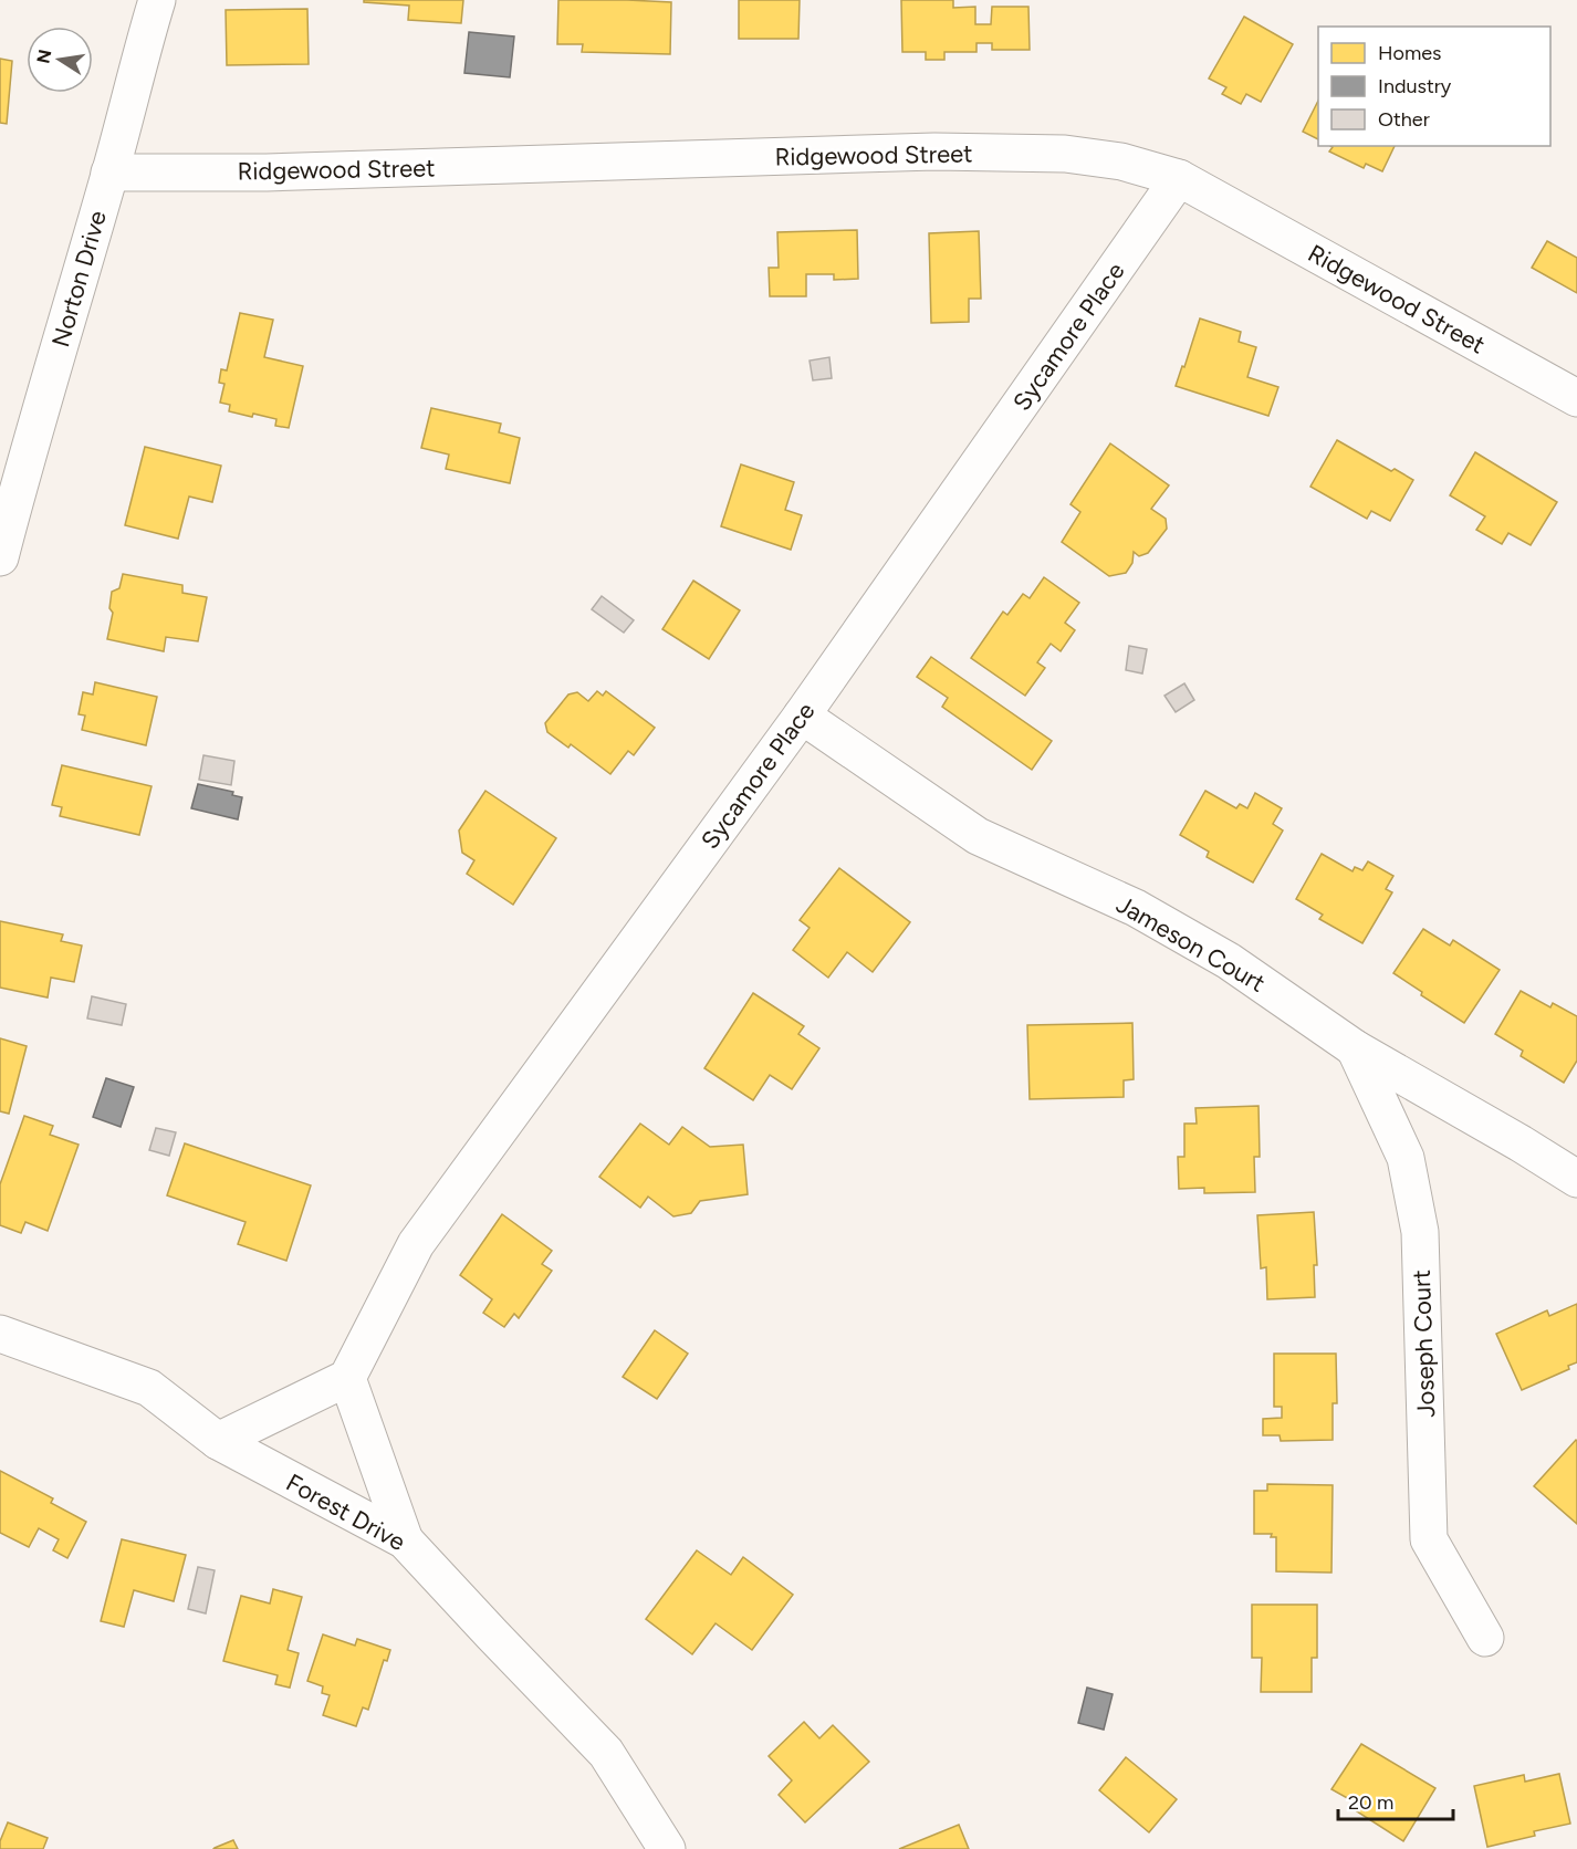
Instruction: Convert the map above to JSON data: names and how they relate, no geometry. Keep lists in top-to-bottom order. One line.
{"streets":{"street":["Ridgewood Street","Norton Drive","Sycamore Place","Jameson Court","Joseph Court","Forest Drive"]},"crossings":[["Ridgewood Street","Norton Drive"],["Ridgewood Street","Sycamore Place"],["Sycamore Place","Jameson Court"],["Jameson Court","Joseph Court"]],"legend":["Homes","Industry","Other"],"scale_bar":"20 m","north":"left"}
